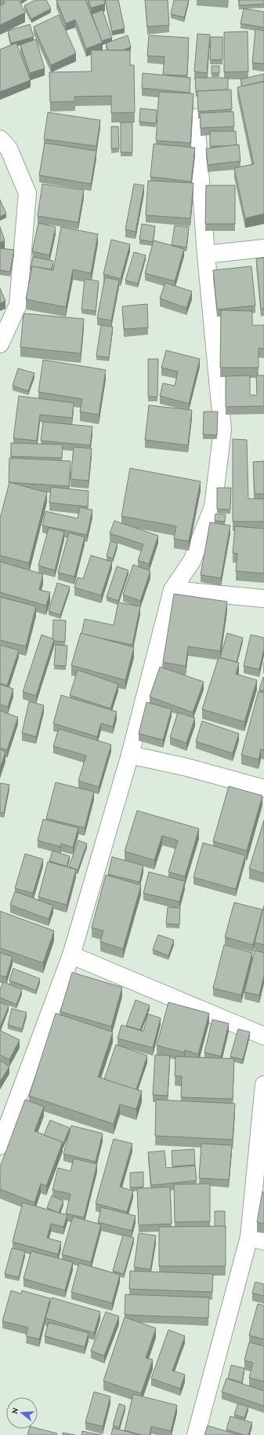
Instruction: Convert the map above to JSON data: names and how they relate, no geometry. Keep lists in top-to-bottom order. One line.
{"north":"left"}
